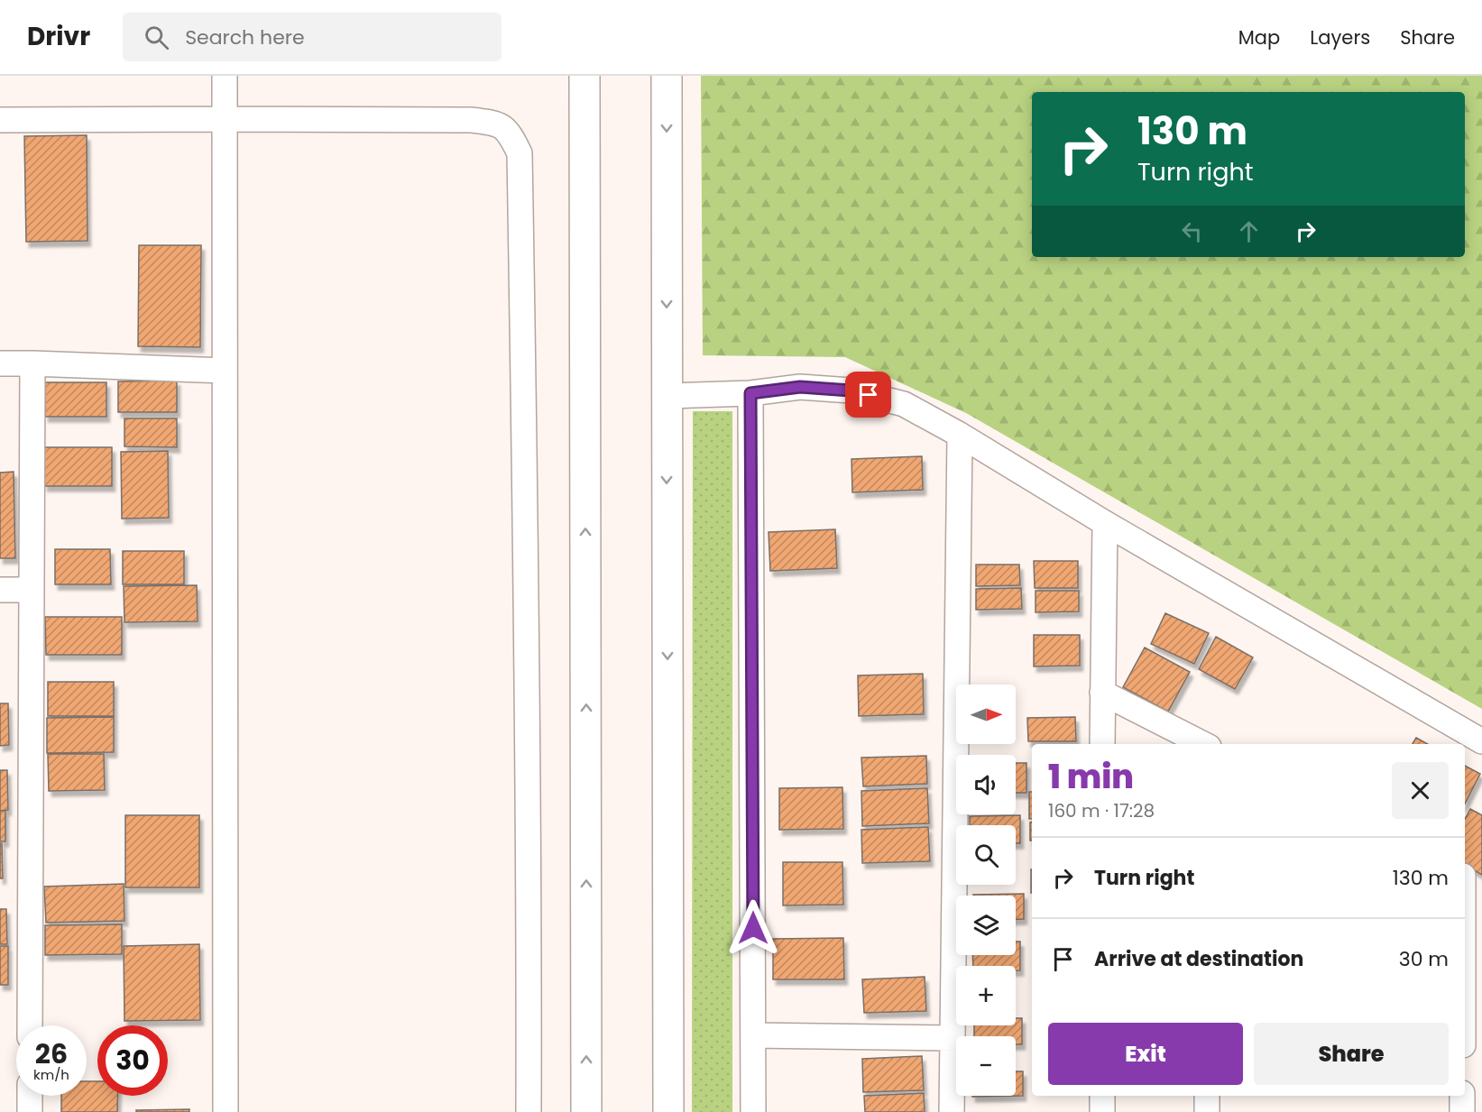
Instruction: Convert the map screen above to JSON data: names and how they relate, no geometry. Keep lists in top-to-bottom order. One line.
{"north":"right","page":{"header":"Drivr","search":"Search here","nav":["Map","Layers","Share"],"turn":["130 m","Turn right"],"map_buttons":["+","−"],"heading":["1 min","160 m · 17:28"],"list":[{"name":"Turn right","value":"130 m"},{"name":"Arrive at destination","value":"30 m"}],"buttons":["Exit","Share"],"speed":"26 km/h","limit":"30"}}
